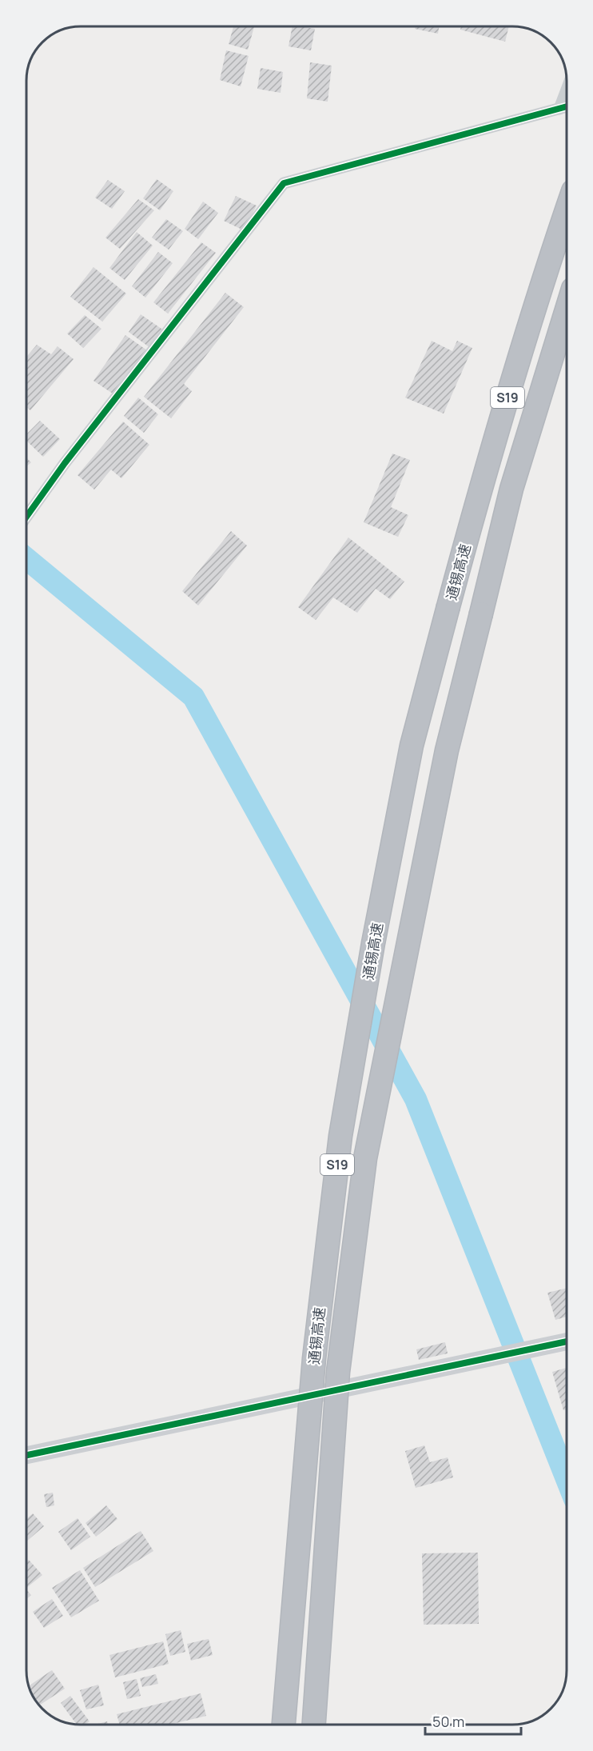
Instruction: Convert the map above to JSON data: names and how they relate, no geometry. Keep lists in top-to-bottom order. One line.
{"streets":{"highway":["S19","通锡高速"]},"scale_bar":"50 m"}
